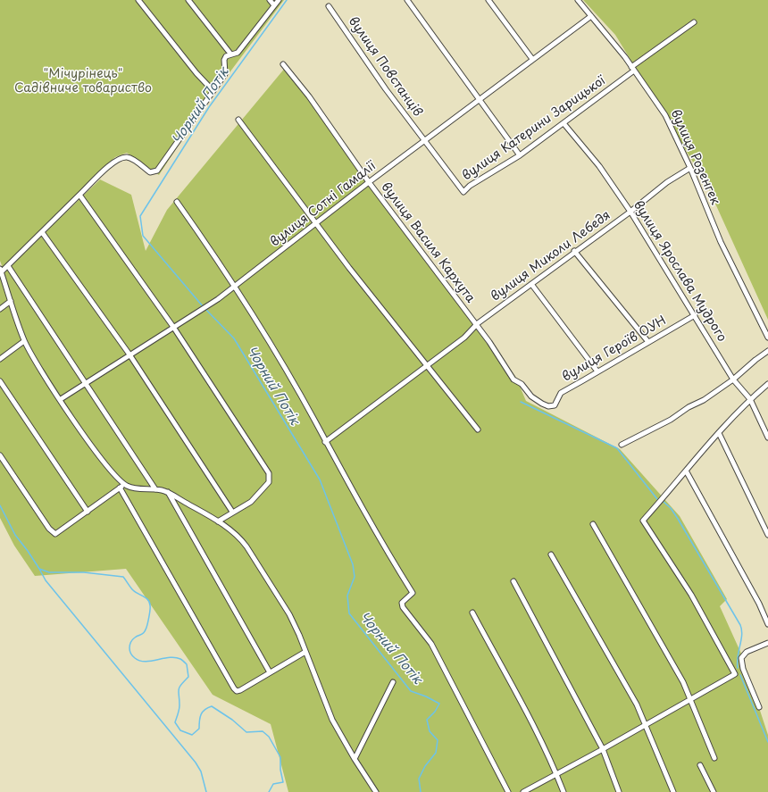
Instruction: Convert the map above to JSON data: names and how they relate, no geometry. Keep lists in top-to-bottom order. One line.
{"streets":{"street":["вулиця Повстанців","вулиця Катерини Зарицької","вулиця Розенгек","вулиця Сотні Гамалії","вулиця Василя Кархута","вулиця Миколи Лебедя","вулиця Ярослава Мудрого","вулиця Героїв ОУН"]},"crossings":[["вулиця Повстанців","вулиця Катерини Зарицької"],["вулиця Повстанців","вулиця Сотні Гамалії"],["вулиця Катерини Зарицької","вулиця Розенгек"],["вулиця Катерини Зарицької","вулиця Сотні Гамалії"],["вулиця Катерини Зарицької","вулиця Ярослава Мудрого"],["вулиця Розенгек","вулиця Сотні Гамалії"],["вулиця Розенгек","вулиця Миколи Лебедя"],["вулиця Сотні Гамалії","вулиця Василя Кархута"],["вулиця Василя Кархута","вулиця Миколи Лебедя"],["вулиця Василя Кархута","вулиця Героїв ОУН"],["вулиця Миколи Лебедя","вулиця Ярослава Мудрого"],["вулиця Ярослава Мудрого","вулиця Героїв ОУН"]],"water":["Чорний Потік"],"parks":["\"Мічурінець\" Садівниче товариство"]}
